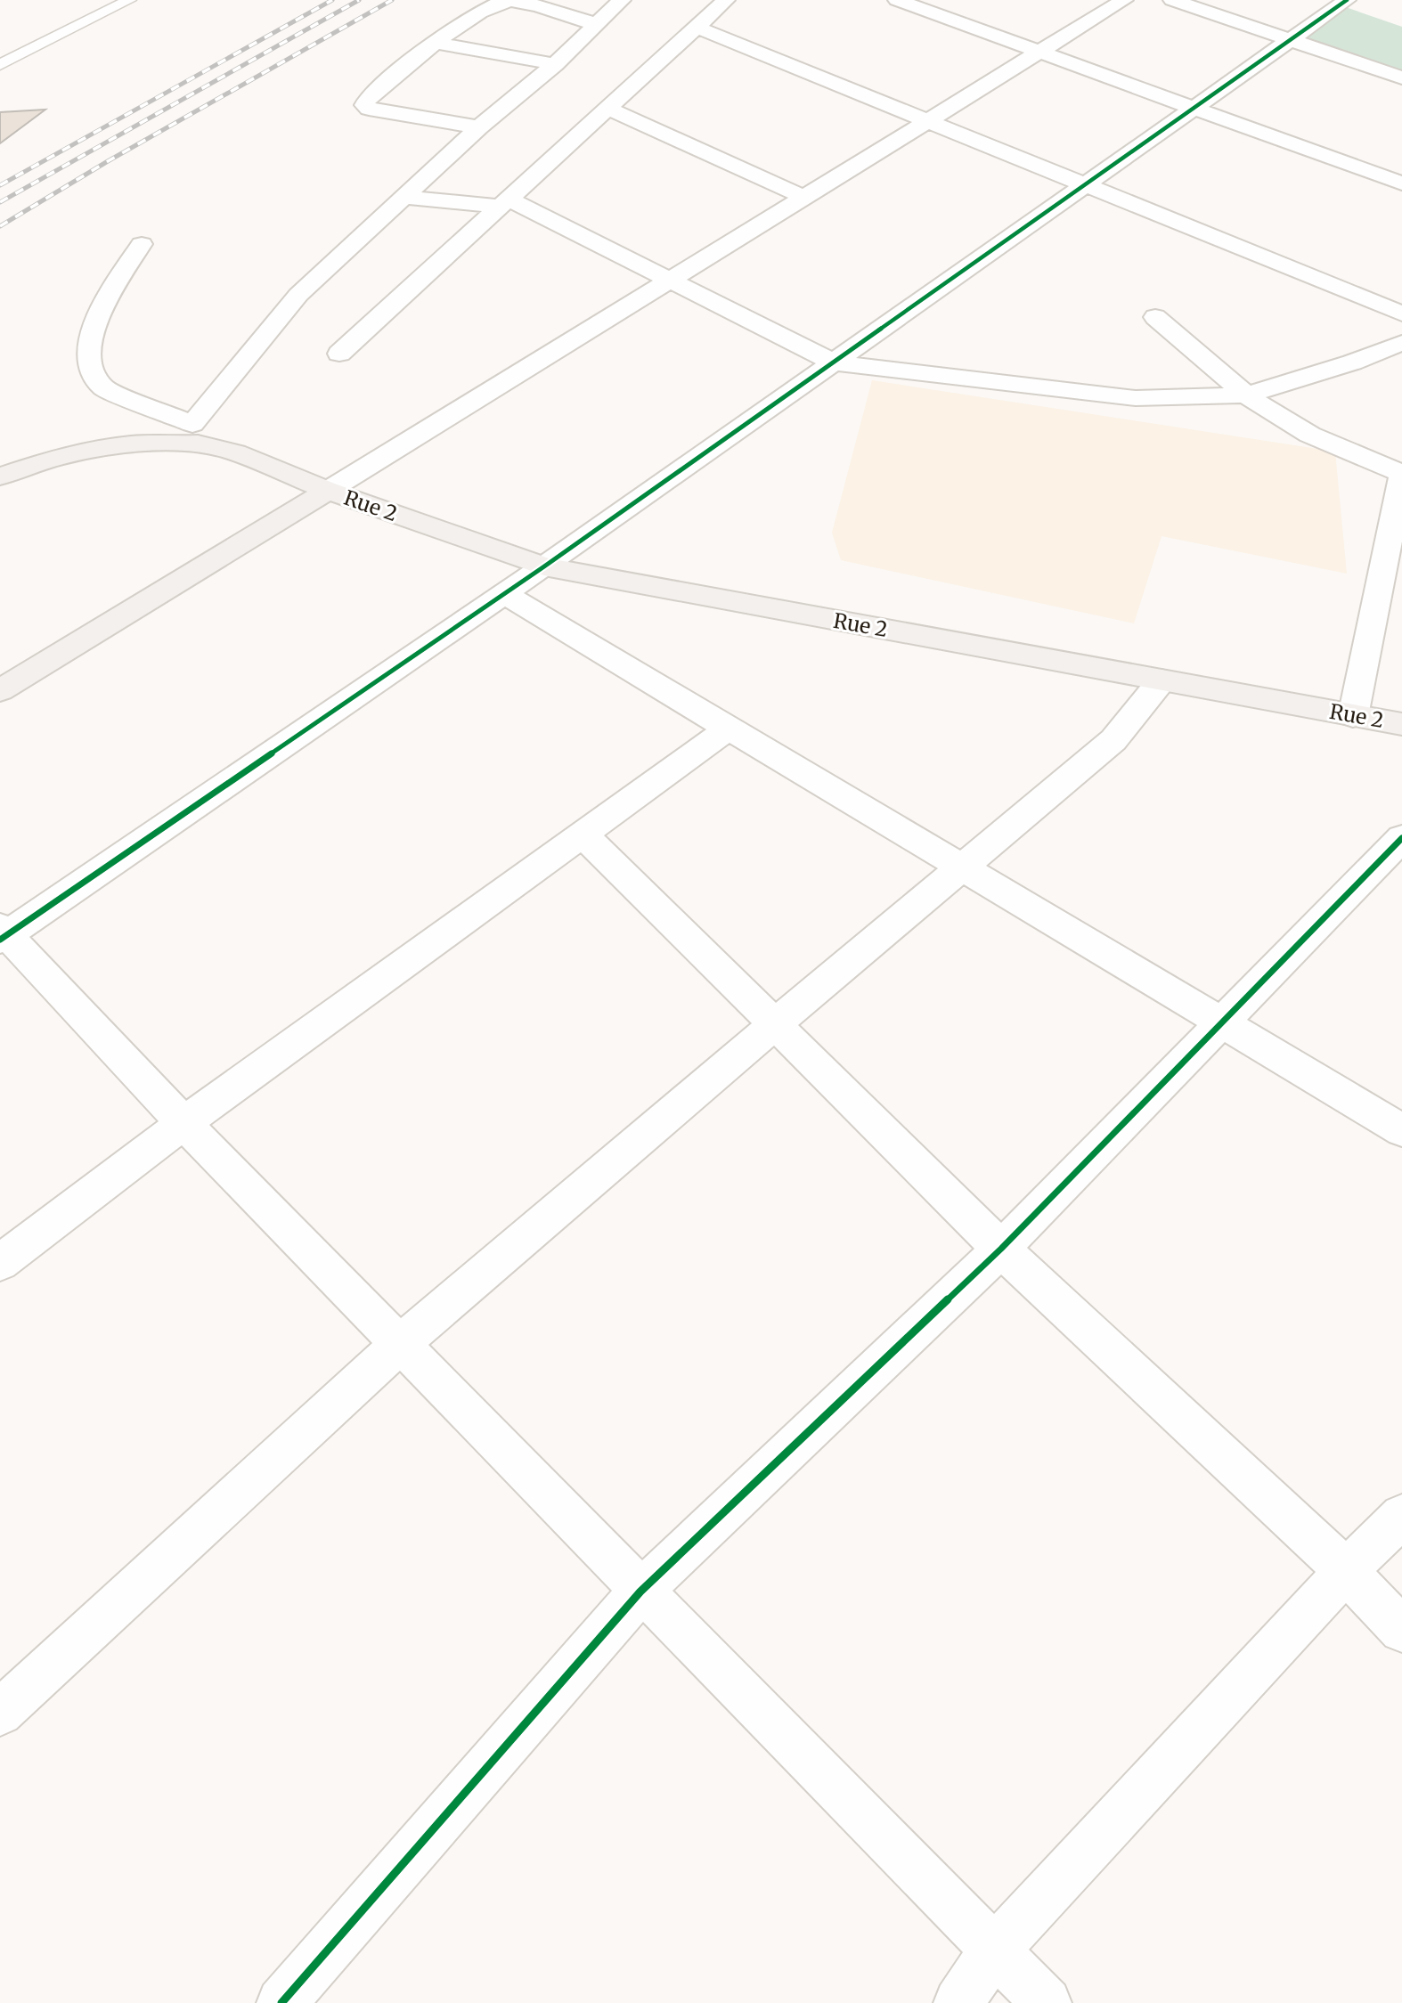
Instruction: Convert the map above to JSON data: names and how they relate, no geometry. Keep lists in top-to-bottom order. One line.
{"streets":{"street":["Rue 2"]}}
